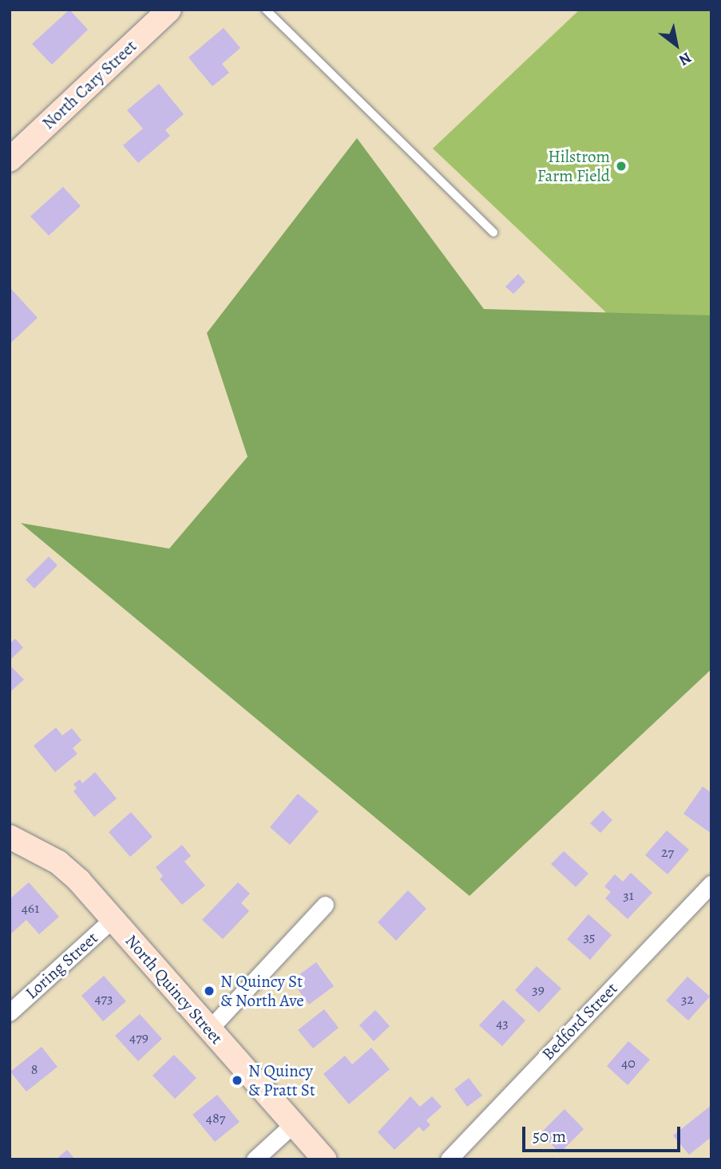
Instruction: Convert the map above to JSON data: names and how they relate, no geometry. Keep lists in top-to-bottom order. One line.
{"streets":{"main road":["North Cary Street","North Quincy Street"],"street":["Loring Street","Bedford Street"]},"crossings":[["Loring Street","North Quincy Street"]],"places":["Hilstrom Farm Field","N Quincy St & North Ave","N Quincy & Pratt St"],"house_numbers":["27","31","461","35","39","473","32","43","479","40","8","487"],"scale_bar":"50 m","north":"bottom right"}
